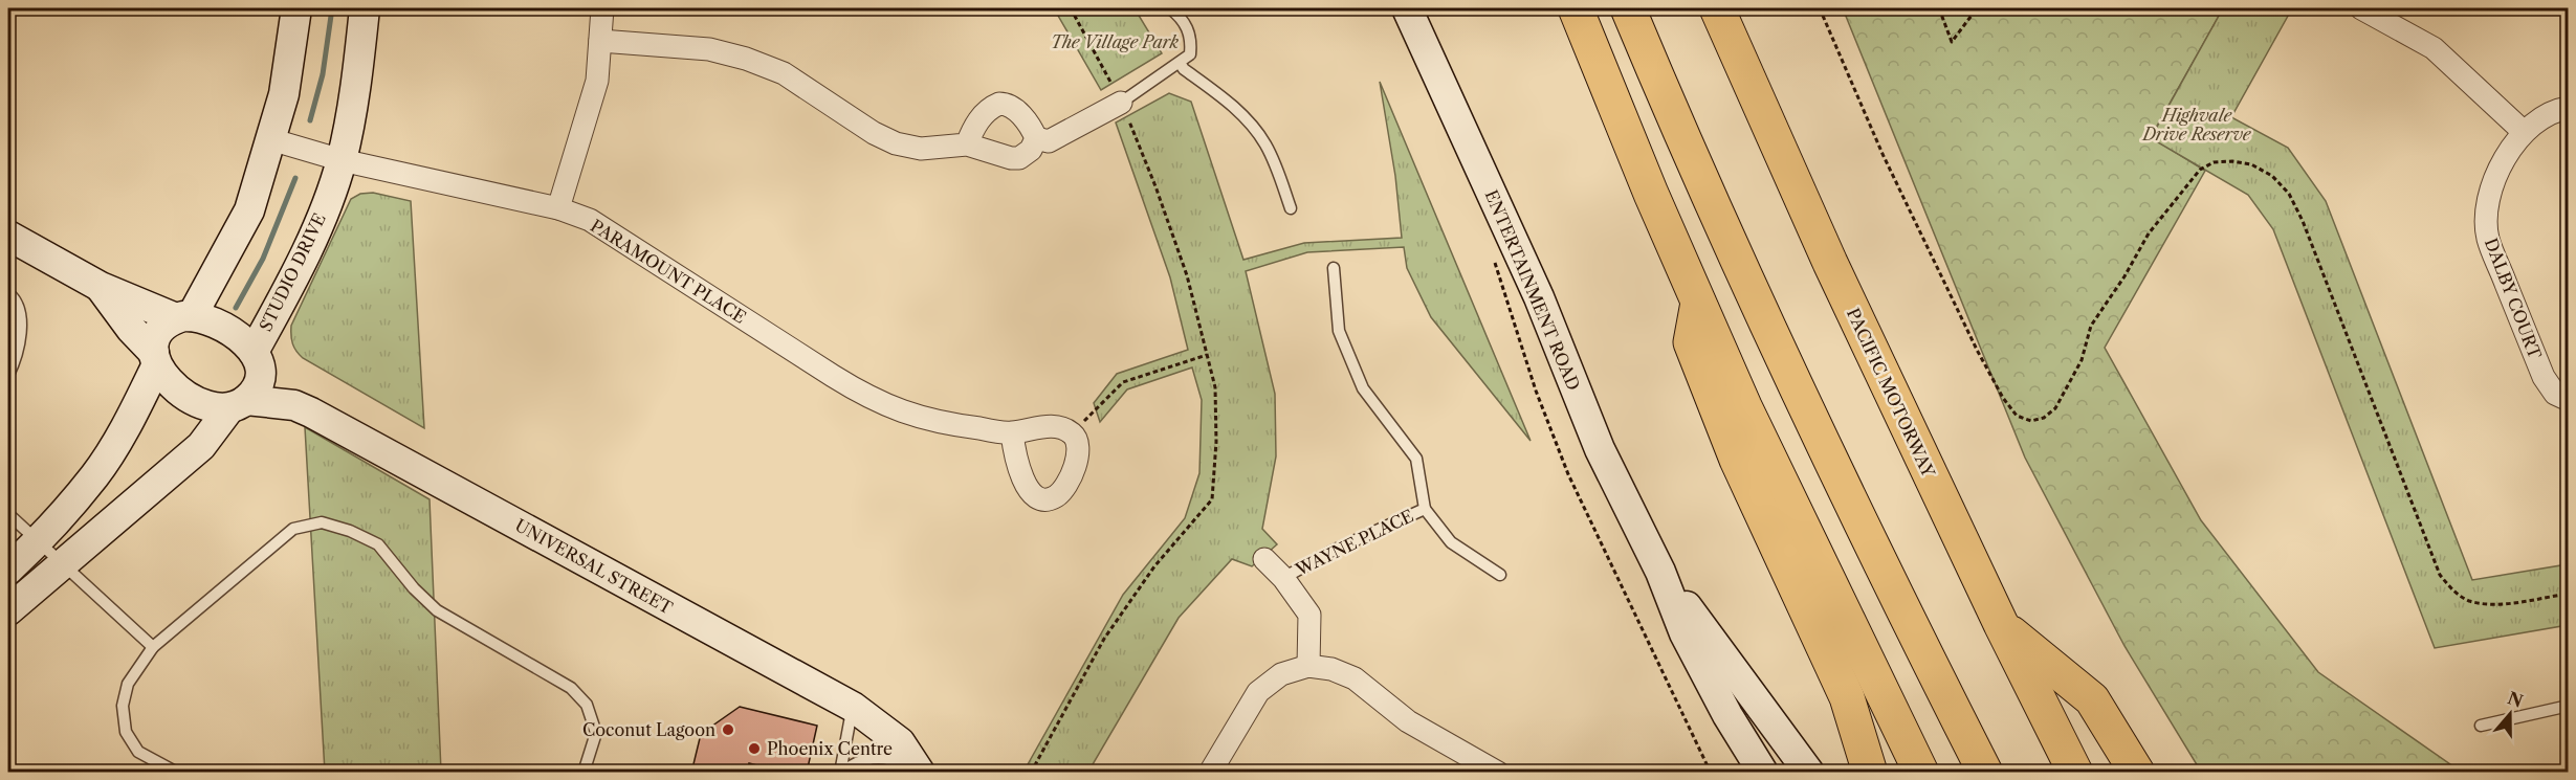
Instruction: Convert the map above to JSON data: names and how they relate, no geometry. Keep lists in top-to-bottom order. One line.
{"streets":{"highway":["PACIFIC MOTORWAY"],"street":["PARAMOUNT PLACE","STUDIO DRIVE","ENTERTAINMENT ROAD","DALBY COURT","WAYNE PLACE","UNIVERSAL STREET"]},"crossings":[["PARAMOUNT PLACE","STUDIO DRIVE"],["STUDIO DRIVE","UNIVERSAL STREET"]],"parks":["The Village Park","Highvale Drive Reserve"],"places":["Coconut Lagoon","Phoenix Centre"],"north":"top"}
